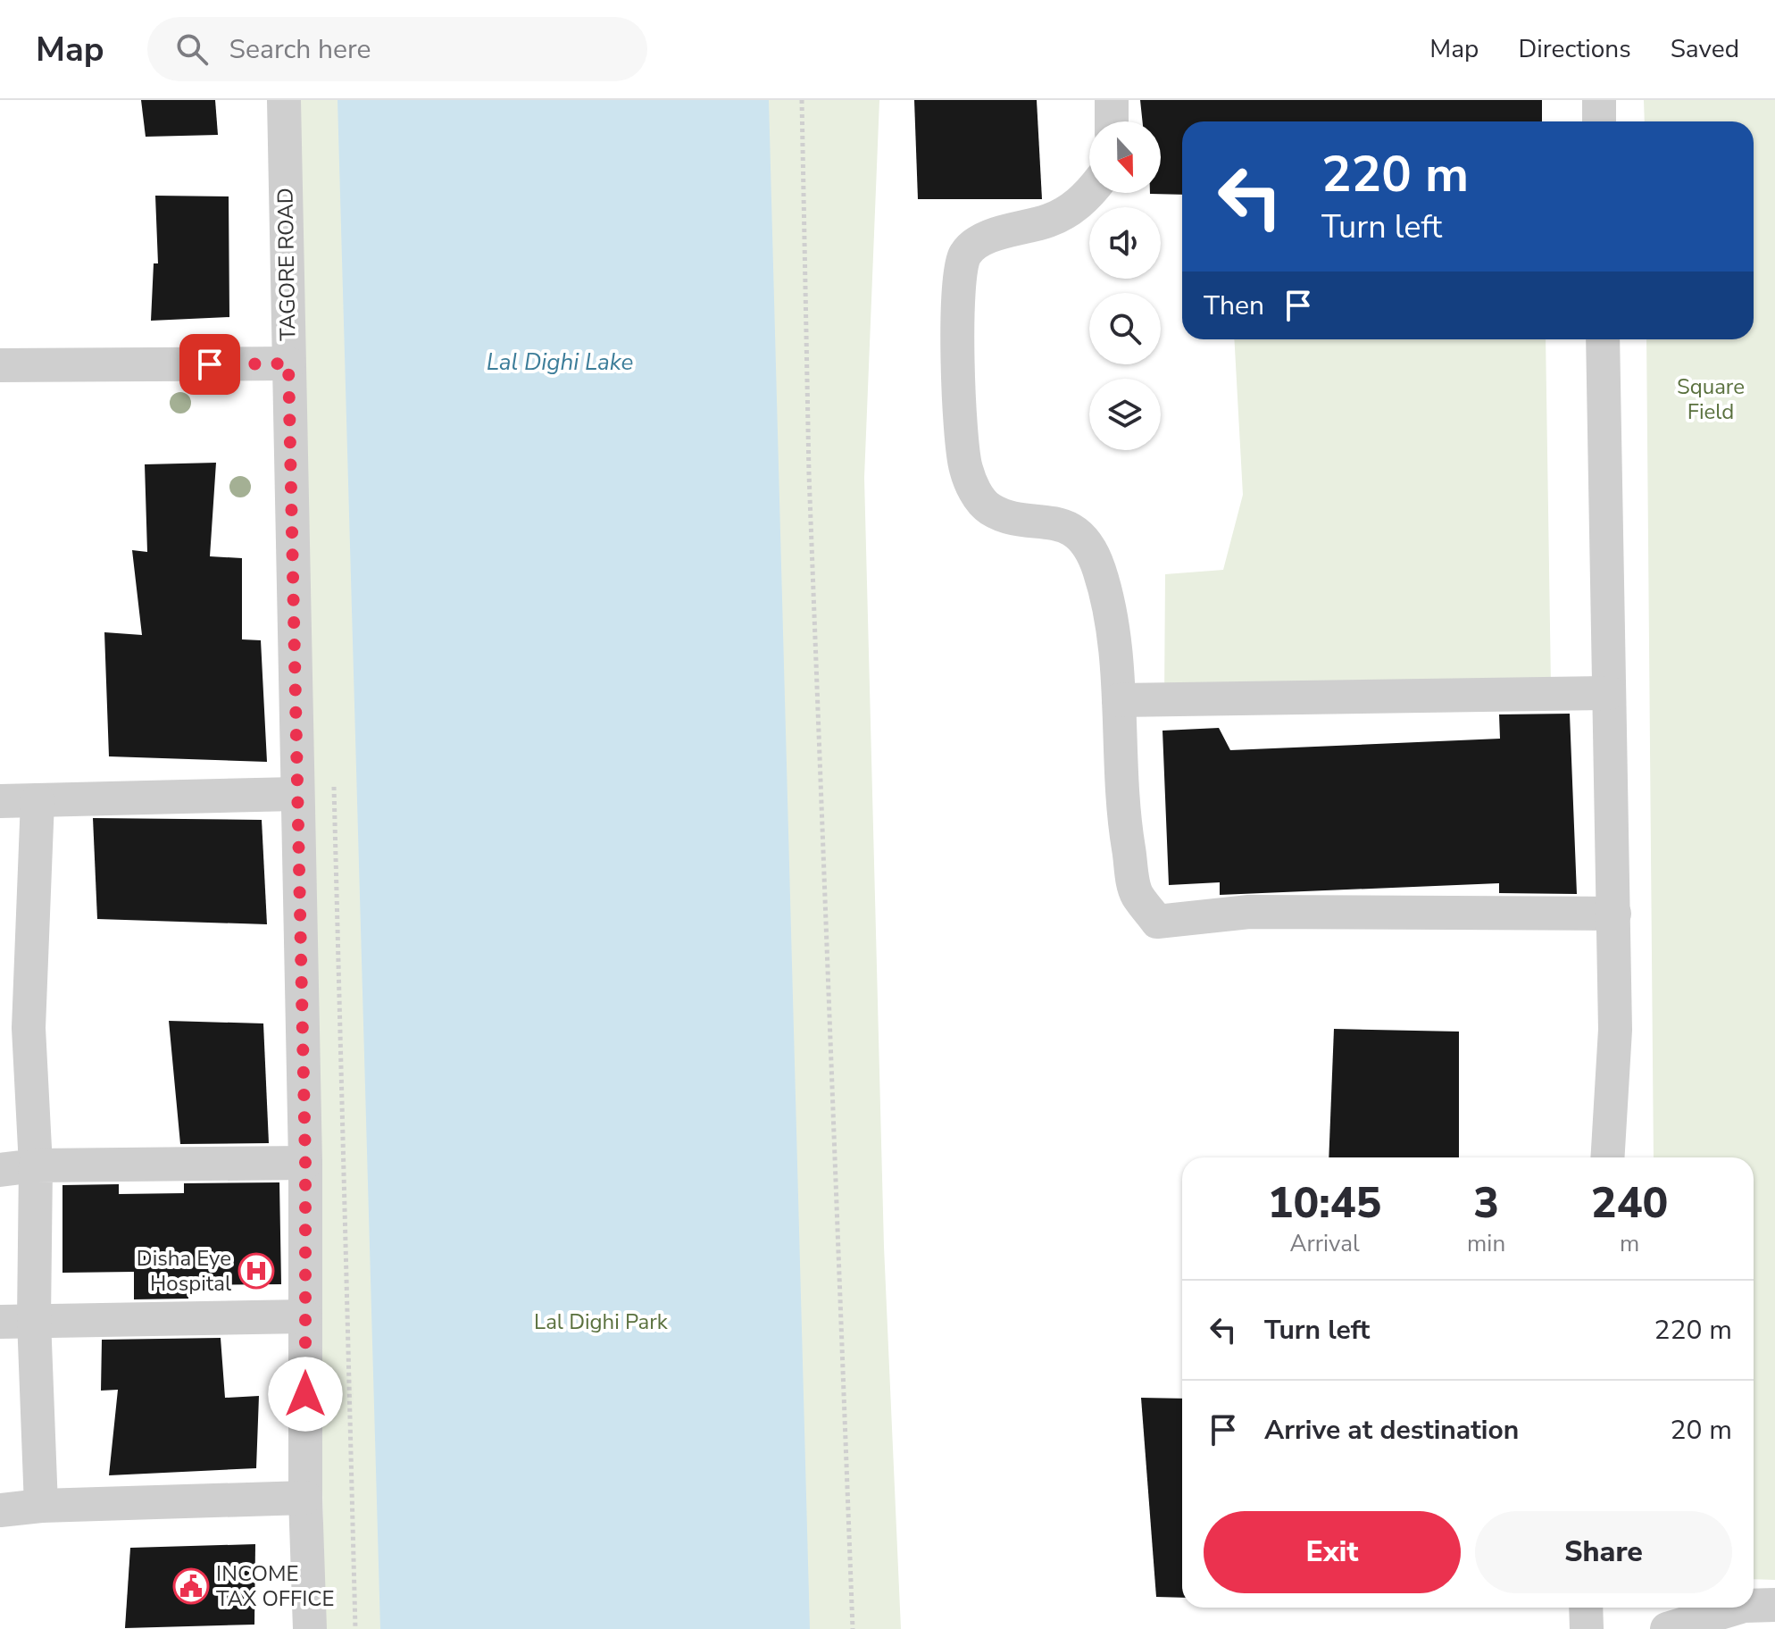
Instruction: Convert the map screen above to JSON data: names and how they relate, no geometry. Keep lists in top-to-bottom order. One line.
{"streets":{"street":["TAGORE ROAD"]},"water":["Lal Dighi Lake"],"parks":["Square Field","Lal Dighi Park"],"places":{"hospital":["Disha Eye Hospital"],"public building":["INCOME TAX OFFICE"]},"north":"bottom","page":{"header":"Map","search":"Search here","nav":["Map","Directions","Saved"],"turn":["220 m","Turn left"],"then":"Then","eta":["10:45","Arrival","3","min","240","m"],"list":[{"name":"Turn left","value":"220 m"},{"name":"Arrive at destination","value":"20 m"}],"buttons":["Exit","Share"]}}
